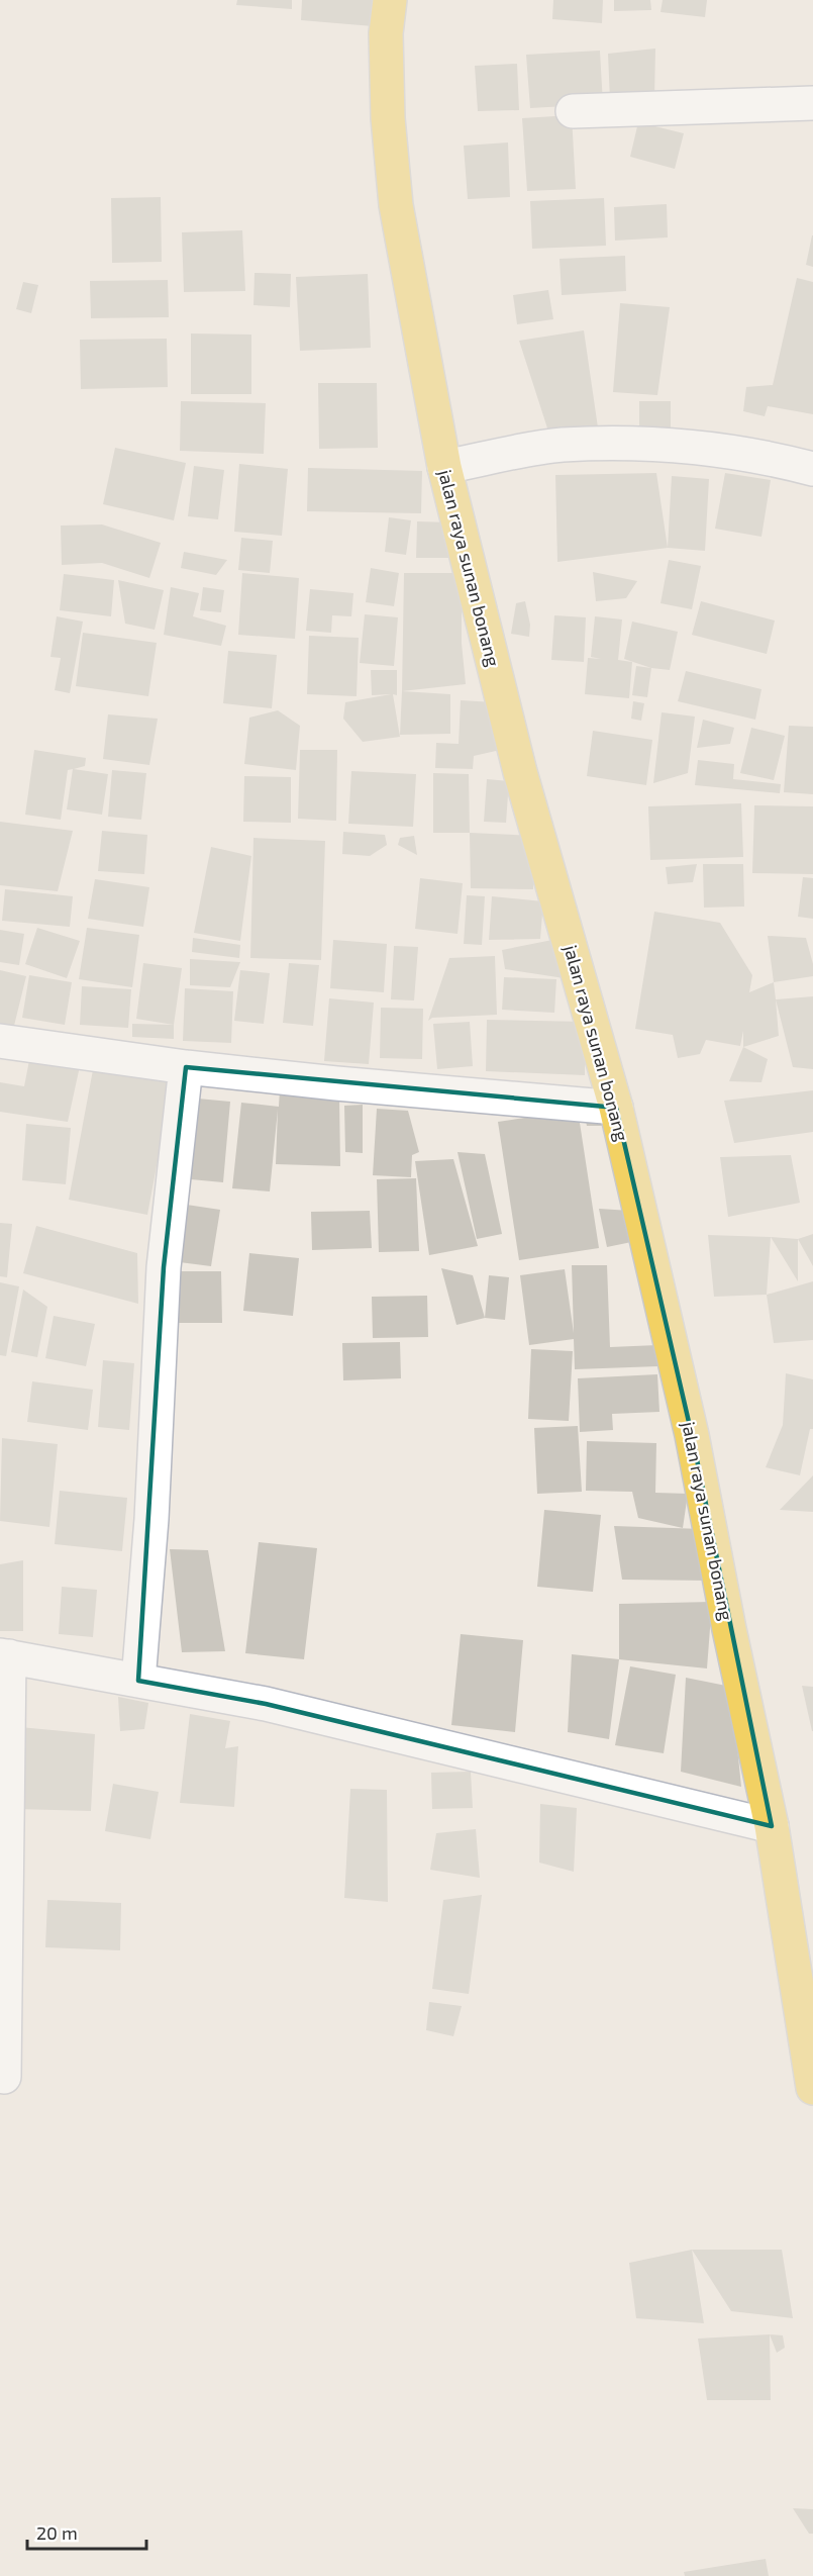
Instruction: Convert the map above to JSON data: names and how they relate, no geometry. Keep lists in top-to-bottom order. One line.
{"streets":{"main road":["jalan raya sunan bonang"]},"scale_bar":"20 m"}
